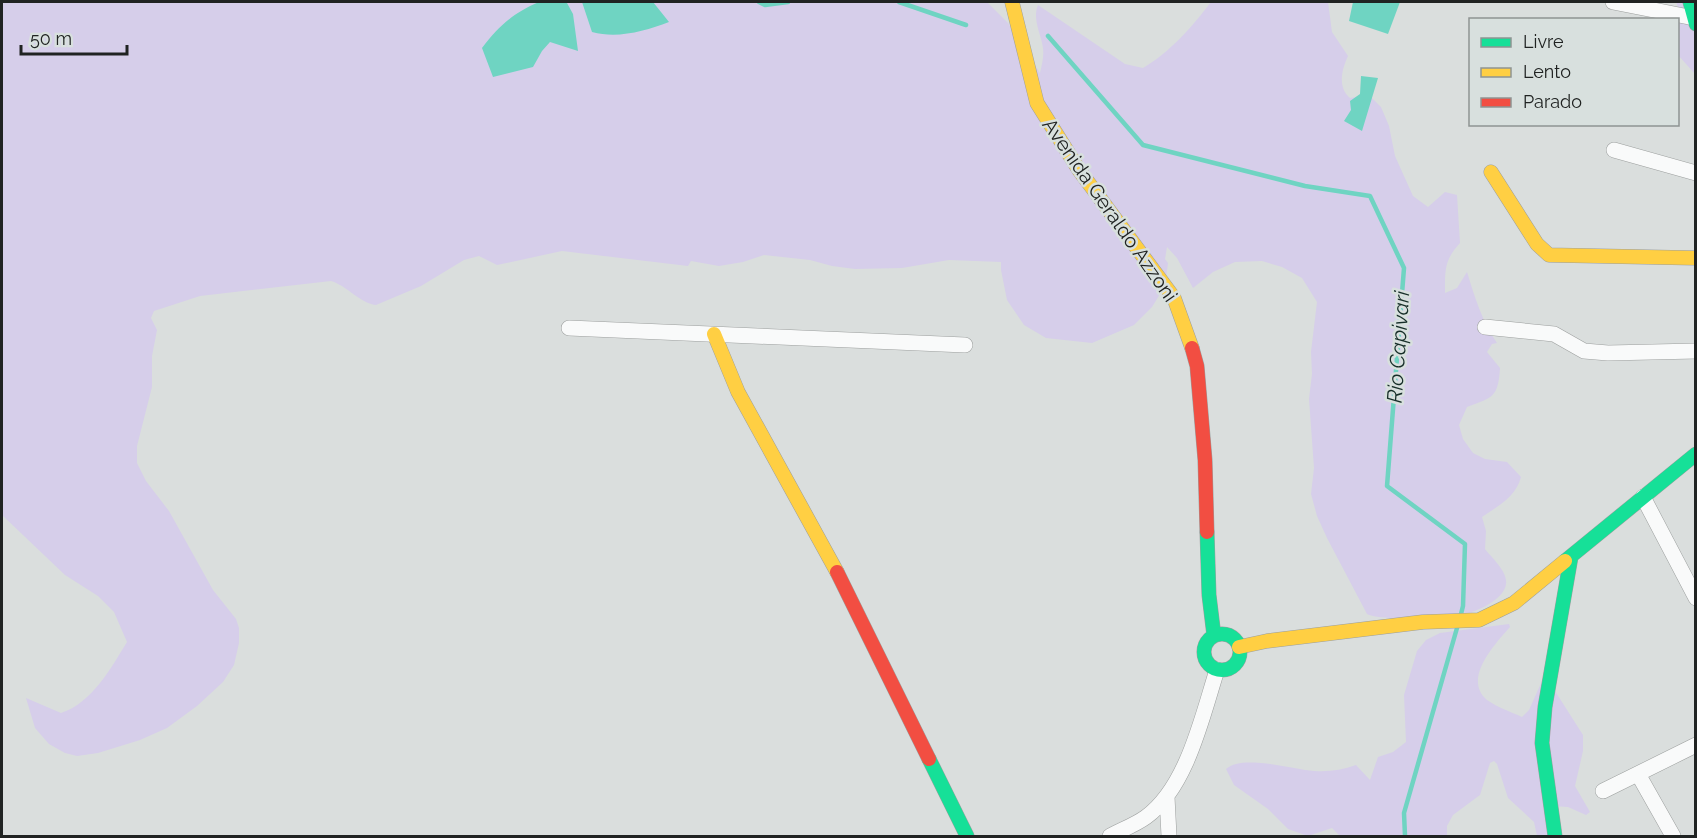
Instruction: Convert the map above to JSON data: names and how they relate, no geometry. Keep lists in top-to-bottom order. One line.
{"streets":{"street":["Avenida Geraldo Azzoni"]},"water":["Rio Capivari"],"legend":["Livre","Lento","Parado"],"scale_bar":"50 m"}
